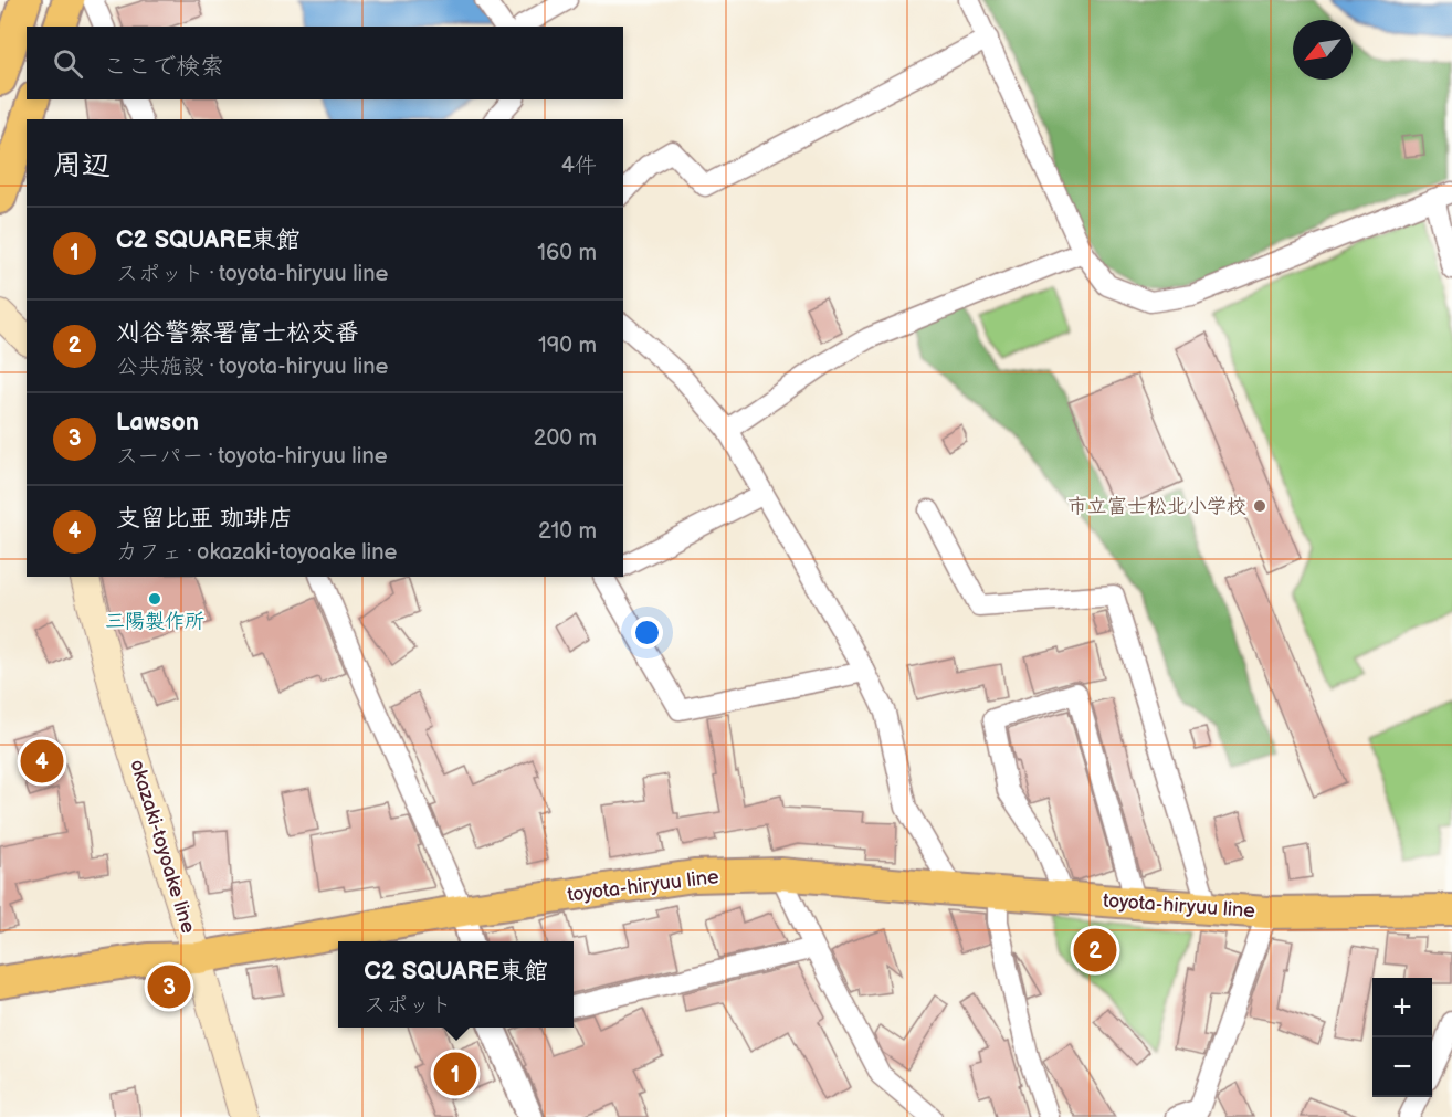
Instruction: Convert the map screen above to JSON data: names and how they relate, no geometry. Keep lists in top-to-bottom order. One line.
{"streets":{"main road":["okazaki-toyoake line","toyota-hiryuu line"]},"crossings":[["okazaki-toyoake line","toyota-hiryuu line"]],"places":["市立富士松北小学校","三陽製作所"],"north":"bottom left","page":{"search":"ここで検索","heading":["周辺","4件"],"list":[{"mark":"1","name":"C2 SQUARE東館","note":"スポット · toyota-hiryuu line","value":"160 m"},{"mark":"2","name":"刈谷警察署富士松交番","note":"公共施設 · toyota-hiryuu line","value":"190 m"},{"mark":"3","name":"Lawson","note":"スーパー · toyota-hiryuu line","value":"200 m"},{"mark":"4","name":"支留比亜 珈琲店","note":"カフェ · okazaki-toyoake line","value":"210 m"}],"pins":["4","2","3","1"],"popup":["C2 SQUARE東館","スポット"],"map_buttons":["+","−"]}}
